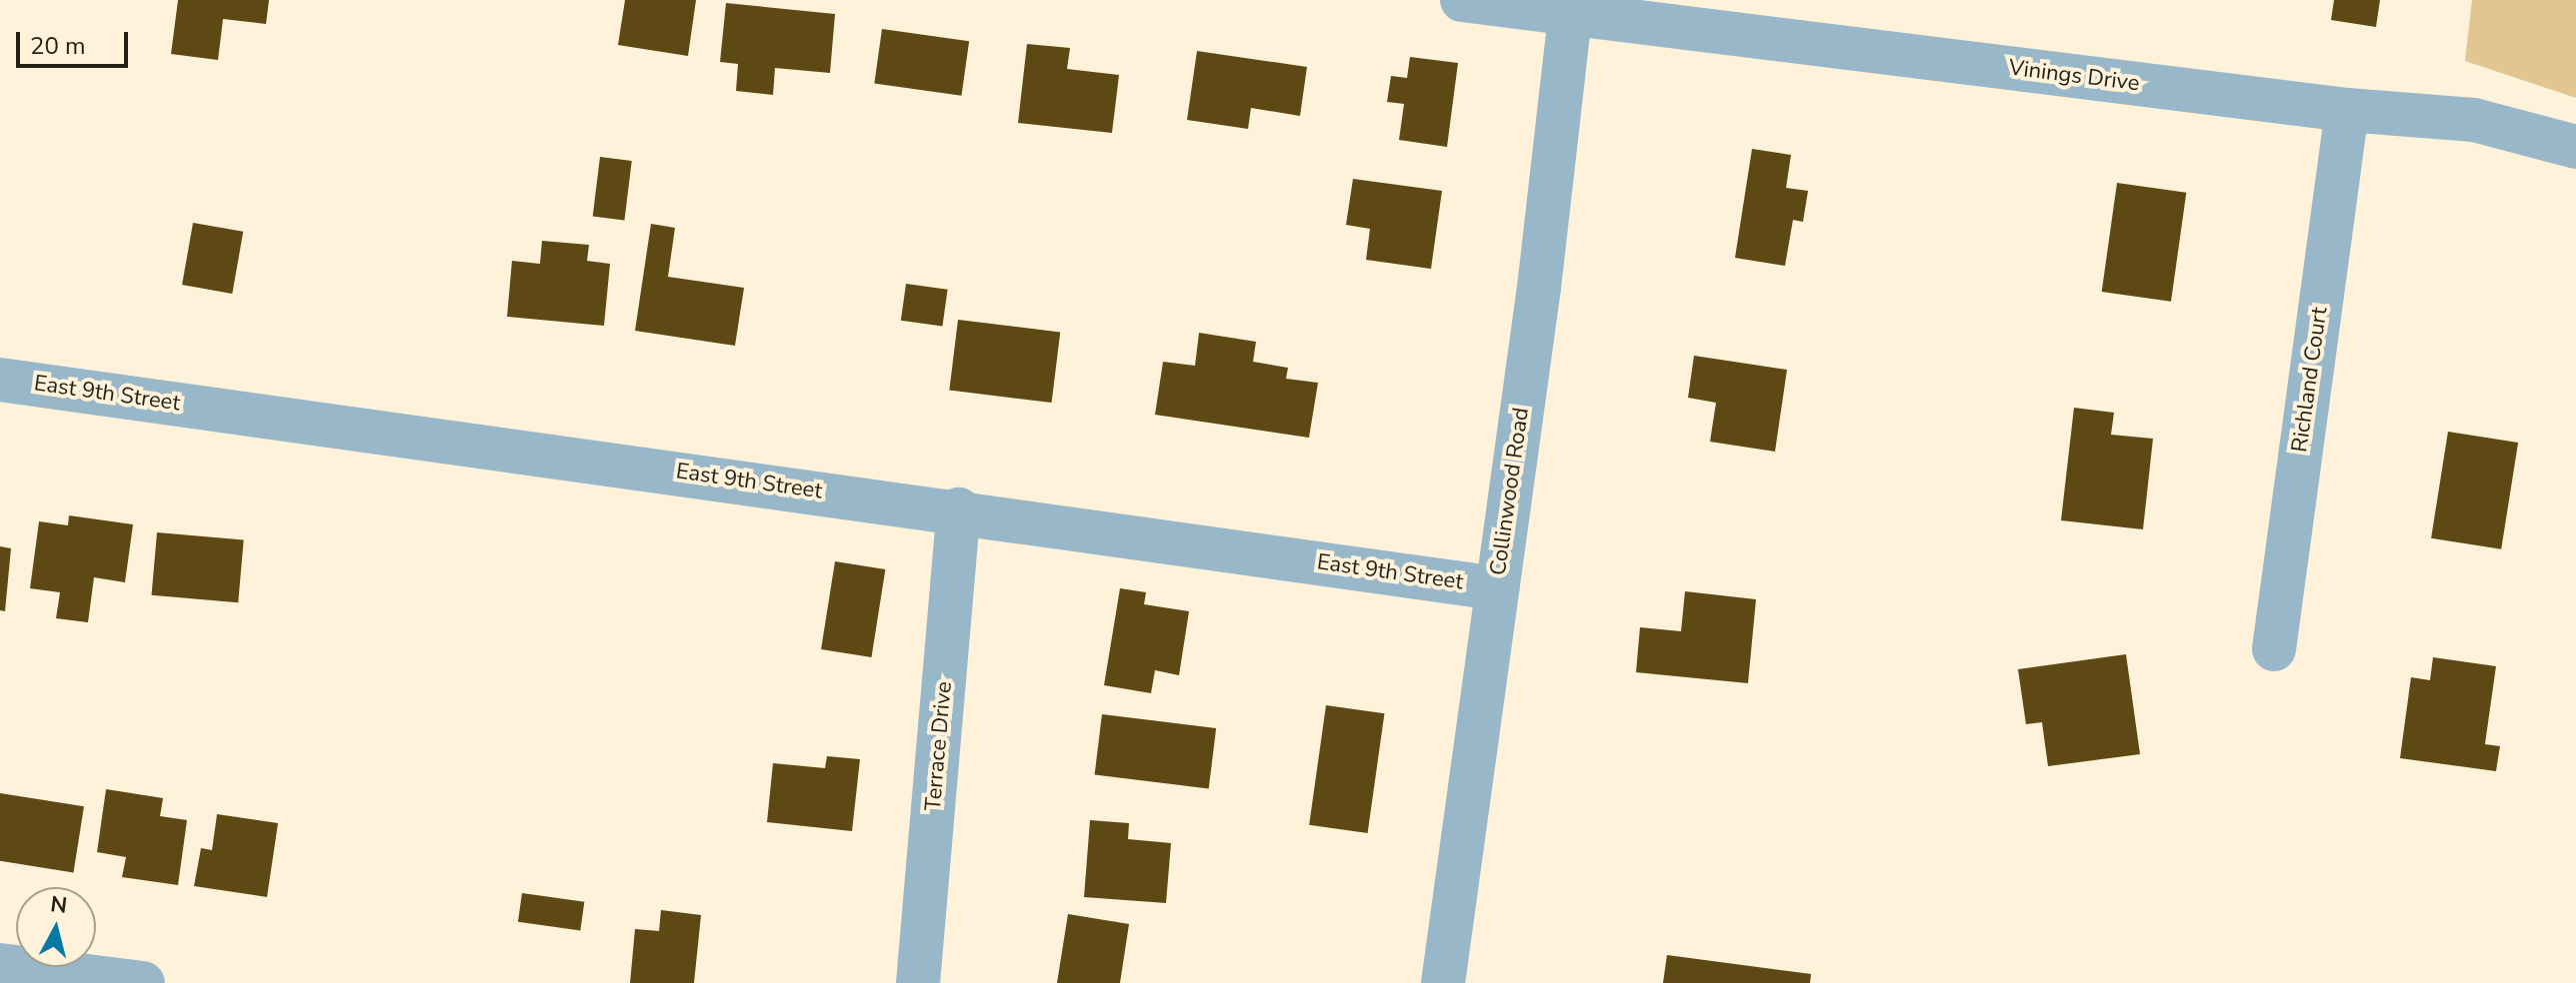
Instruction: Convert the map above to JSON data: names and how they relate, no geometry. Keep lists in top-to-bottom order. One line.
{"streets":{"street":["Vinings Drive","Richland Court","East 9th Street","Collinwood Road","Terrace Drive"]},"crossings":[["Vinings Drive","Richland Court"],["Vinings Drive","Collinwood Road"],["East 9th Street","Collinwood Road"],["East 9th Street","Terrace Drive"]],"scale_bar":"20 m","north":"top"}
